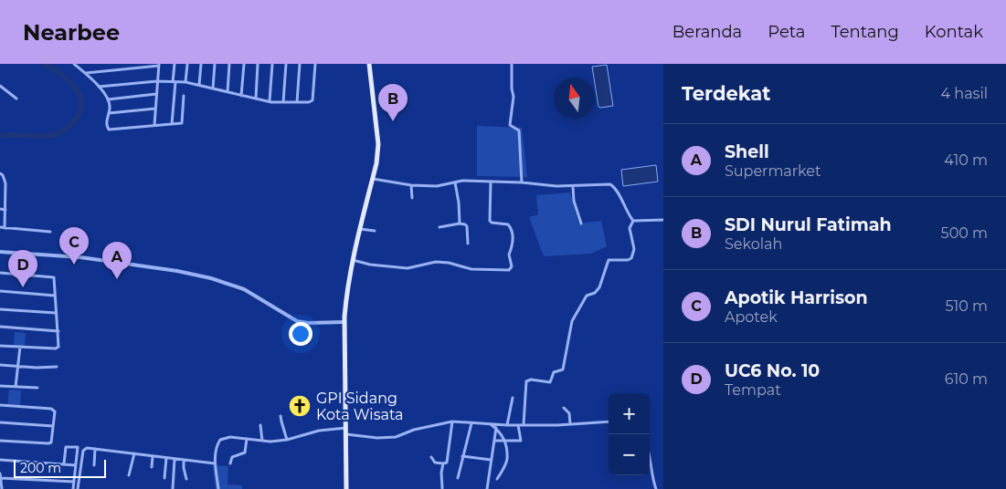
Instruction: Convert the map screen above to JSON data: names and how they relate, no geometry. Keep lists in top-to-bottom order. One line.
{"places":{"church":["GPI Sidang Kota Wisata"]},"scale_bar":"200 m","north":"top","page":{"header":"Nearbee","nav":["Beranda","Peta","Tentang","Kontak"],"heading":["Terdekat","4 hasil"],"pins":["B","C","A","D"],"list":[{"mark":"A","name":"Shell","note":"Supermarket","value":"410 m"},{"mark":"B","name":"SDI Nurul Fatimah","note":"Sekolah","value":"500 m"},{"mark":"C","name":"Apotik Harrison","note":"Apotek","value":"510 m"},{"mark":"D","name":"UC6 No. 10","note":"Tempat","value":"610 m"}],"map_buttons":["+","−"],"scale":"200 m"}}
